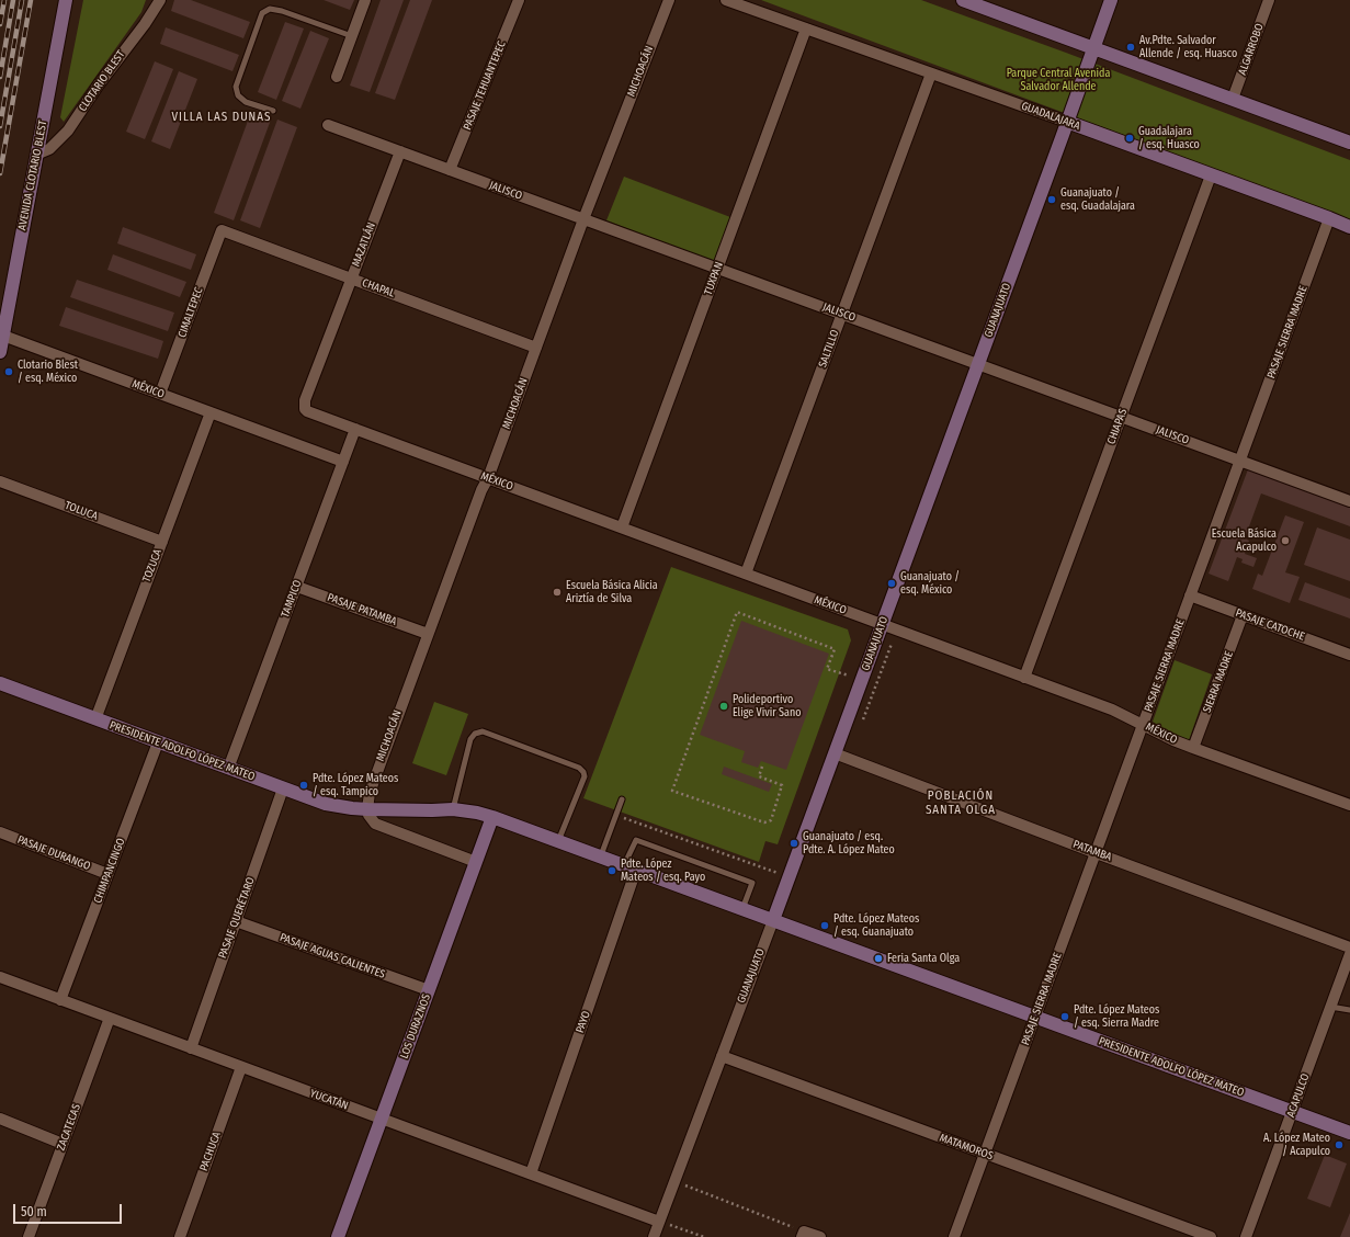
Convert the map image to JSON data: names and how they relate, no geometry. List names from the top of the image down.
{
  "streets": {
    "street": [
      "ALGARROBO",
      "MICHOACÁN",
      "CLOTARIO BLEST",
      "PASAJE TEHUANTEPEC",
      "GUADALAJARA",
      "AVENIDA CLOTARIO BLEST",
      "JALISCO",
      "MAZATLÁN",
      "TUXPAN",
      "CHAPAL",
      "GUANAJUATO",
      "CIMALTEPEC",
      "PASAJE SIERRA MADRE",
      "SALTILLO",
      "MÉXICO",
      "CHIAPAS",
      "TOLUCA",
      "TOZUCA",
      "TAMPICO",
      "PASAJE PATAMBA",
      "PASAJE CATOCHE",
      "SIERRA MADRE",
      "PRESIDENTE ADOLFO LÓPEZ MATEO",
      "PATAMBA",
      "PASAJE DURANGO",
      "CHIMPANCINGO",
      "PASAJE QUERÉTARO",
      "PASAJE AGUAS CALIENTES",
      "PAYO",
      "LOS DURAZNOS",
      "ACAPULCO",
      "YUCATÁN",
      "ZACATECAS",
      "MATAMOROS",
      "PACHUCA"
    ]
  },
  "crossings": [
    ["MICHOACÁN", "JALISCO"],
    ["MICHOACÁN", "CHAPAL"],
    ["MICHOACÁN", "MÉXICO"],
    ["MICHOACÁN", "PASAJE PATAMBA"],
    ["MICHOACÁN", "PRESIDENTE ADOLFO LÓPEZ MATEO"],
    ["CLOTARIO BLEST", "AVENIDA CLOTARIO BLEST"],
    ["PASAJE TEHUANTEPEC", "JALISCO"],
    ["GUADALAJARA", "TUXPAN"],
    ["GUADALAJARA", "GUANAJUATO"],
    ["GUADALAJARA", "PASAJE SIERRA MADRE"],
    ["GUADALAJARA", "SALTILLO"],
    ["GUADALAJARA", "CHIAPAS"],
    ["AVENIDA CLOTARIO BLEST", "MÉXICO"],
    ["JALISCO", "MAZATLÁN"],
    ["JALISCO", "TUXPAN"],
    ["JALISCO", "GUANAJUATO"],
    ["JALISCO", "PASAJE SIERRA MADRE"],
    ["JALISCO", "SALTILLO"],
    ["JALISCO", "CHIAPAS"],
    ["MAZATLÁN", "CHAPAL"],
    ["MAZATLÁN", "MÉXICO"],
    ["TUXPAN", "MÉXICO"],
    ["CHAPAL", "CIMALTEPEC"],
    ["GUANAJUATO", "MÉXICO"],
    ["GUANAJUATO", "PRESIDENTE ADOLFO LÓPEZ MATEO"],
    ["GUANAJUATO", "PATAMBA"],
    ["GUANAJUATO", "YUCATÁN"],
    ["GUANAJUATO", "MATAMOROS"],
    ["CIMALTEPEC", "MÉXICO"],
    ["PASAJE SIERRA MADRE", "MÉXICO"],
    ["PASAJE SIERRA MADRE", "PASAJE CATOCHE"],
    ["PASAJE SIERRA MADRE", "PRESIDENTE ADOLFO LÓPEZ MATEO"],
    ["PASAJE SIERRA MADRE", "PATAMBA"],
    ["PASAJE SIERRA MADRE", "MATAMOROS"],
    ["SALTILLO", "MÉXICO"],
    ["MÉXICO", "CHIAPAS"],
    ["MÉXICO", "TOZUCA"],
    ["MÉXICO", "TAMPICO"],
    ["MÉXICO", "SIERRA MADRE"],
    ["TOLUCA", "TOZUCA"],
    ["TOZUCA", "PRESIDENTE ADOLFO LÓPEZ MATEO"],
    ["TAMPICO", "PASAJE PATAMBA"],
    ["TAMPICO", "PRESIDENTE ADOLFO LÓPEZ MATEO"],
    ["PASAJE CATOCHE", "SIERRA MADRE"],
    ["PRESIDENTE ADOLFO LÓPEZ MATEO", "CHIMPANCINGO"],
    ["PRESIDENTE ADOLFO LÓPEZ MATEO", "PASAJE QUERÉTARO"],
    ["PRESIDENTE ADOLFO LÓPEZ MATEO", "PAYO"],
    ["PRESIDENTE ADOLFO LÓPEZ MATEO", "LOS DURAZNOS"],
    ["PRESIDENTE ADOLFO LÓPEZ MATEO", "ACAPULCO"],
    ["PASAJE DURANGO", "CHIMPANCINGO"],
    ["CHIMPANCINGO", "YUCATÁN"],
    ["PASAJE QUERÉTARO", "PASAJE AGUAS CALIENTES"],
    ["PASAJE QUERÉTARO", "YUCATÁN"],
    ["PASAJE AGUAS CALIENTES", "LOS DURAZNOS"],
    ["PAYO", "YUCATÁN"],
    ["LOS DURAZNOS", "YUCATÁN"],
    ["YUCATÁN", "ZACATECAS"],
    ["YUCATÁN", "PACHUCA"]
  ],
  "districts": ["VILLA LAS DUNAS", "POBLACIÓN SANTA OLGA"],
  "parks": ["Parque Central Avenida Salvador Allende"],
  "places": [
    "Av.Pdte. Salvador Allende / esq. Huasco",
    "Guadalajara / esq. Huasco",
    "Guanajuato / esq. Guadalajara",
    "Clotario Blest / esq. México",
    "Escuela Básica Acapulco",
    "Guanajuato / esq. México",
    "Escuela Básica Alicia Ariztía de Silva",
    "Polideportivo Elige Vivir Sano",
    "Pdte. López Mateos / esq. Tampico",
    "Guanajuato / esq. Pdte. A. López Mateo",
    "Pdte. López Mateos / esq. Payo",
    "Pdte. López Mateos / esq. Guanajuato",
    "Feria Santa Olga",
    "Pdte. López Mateos / esq. Sierra Madre",
    "A. López Mateo / Acapulco"
  ],
  "scale_bar": "50 m"
}
